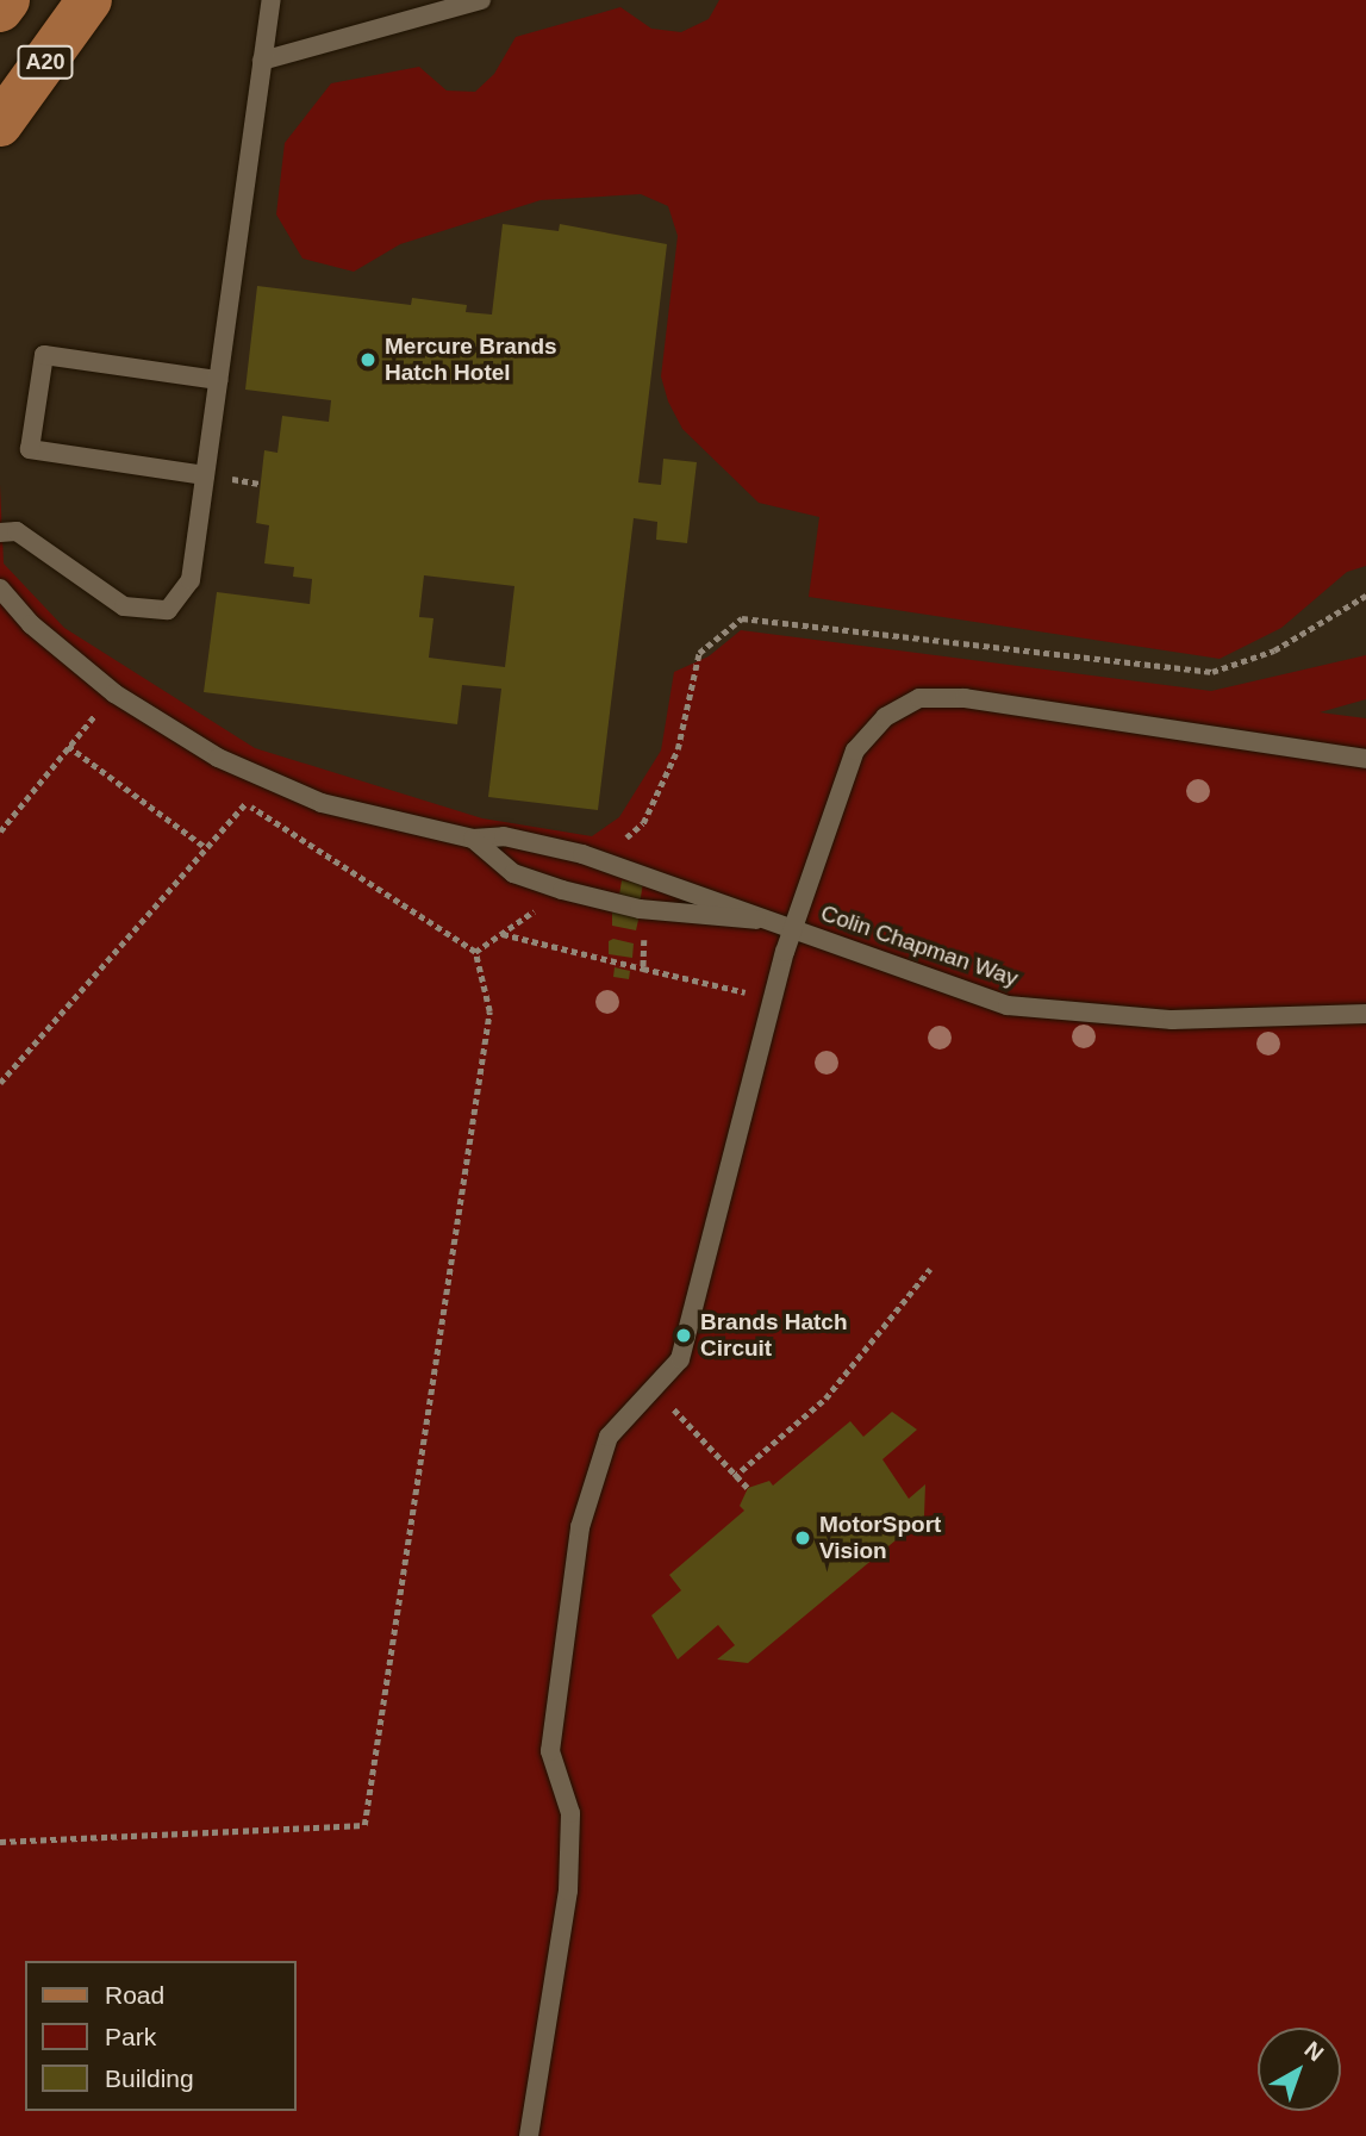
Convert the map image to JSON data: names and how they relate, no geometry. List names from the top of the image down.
{
  "streets": {
    "main road": ["A20"],
    "lane": ["Colin Chapman Way"]
  },
  "places": ["Mercure Brands Hatch Hotel", "Brands Hatch Circuit", "MotorSport Vision"],
  "legend": ["Road", "Park", "Building"],
  "north": "top right"
}
